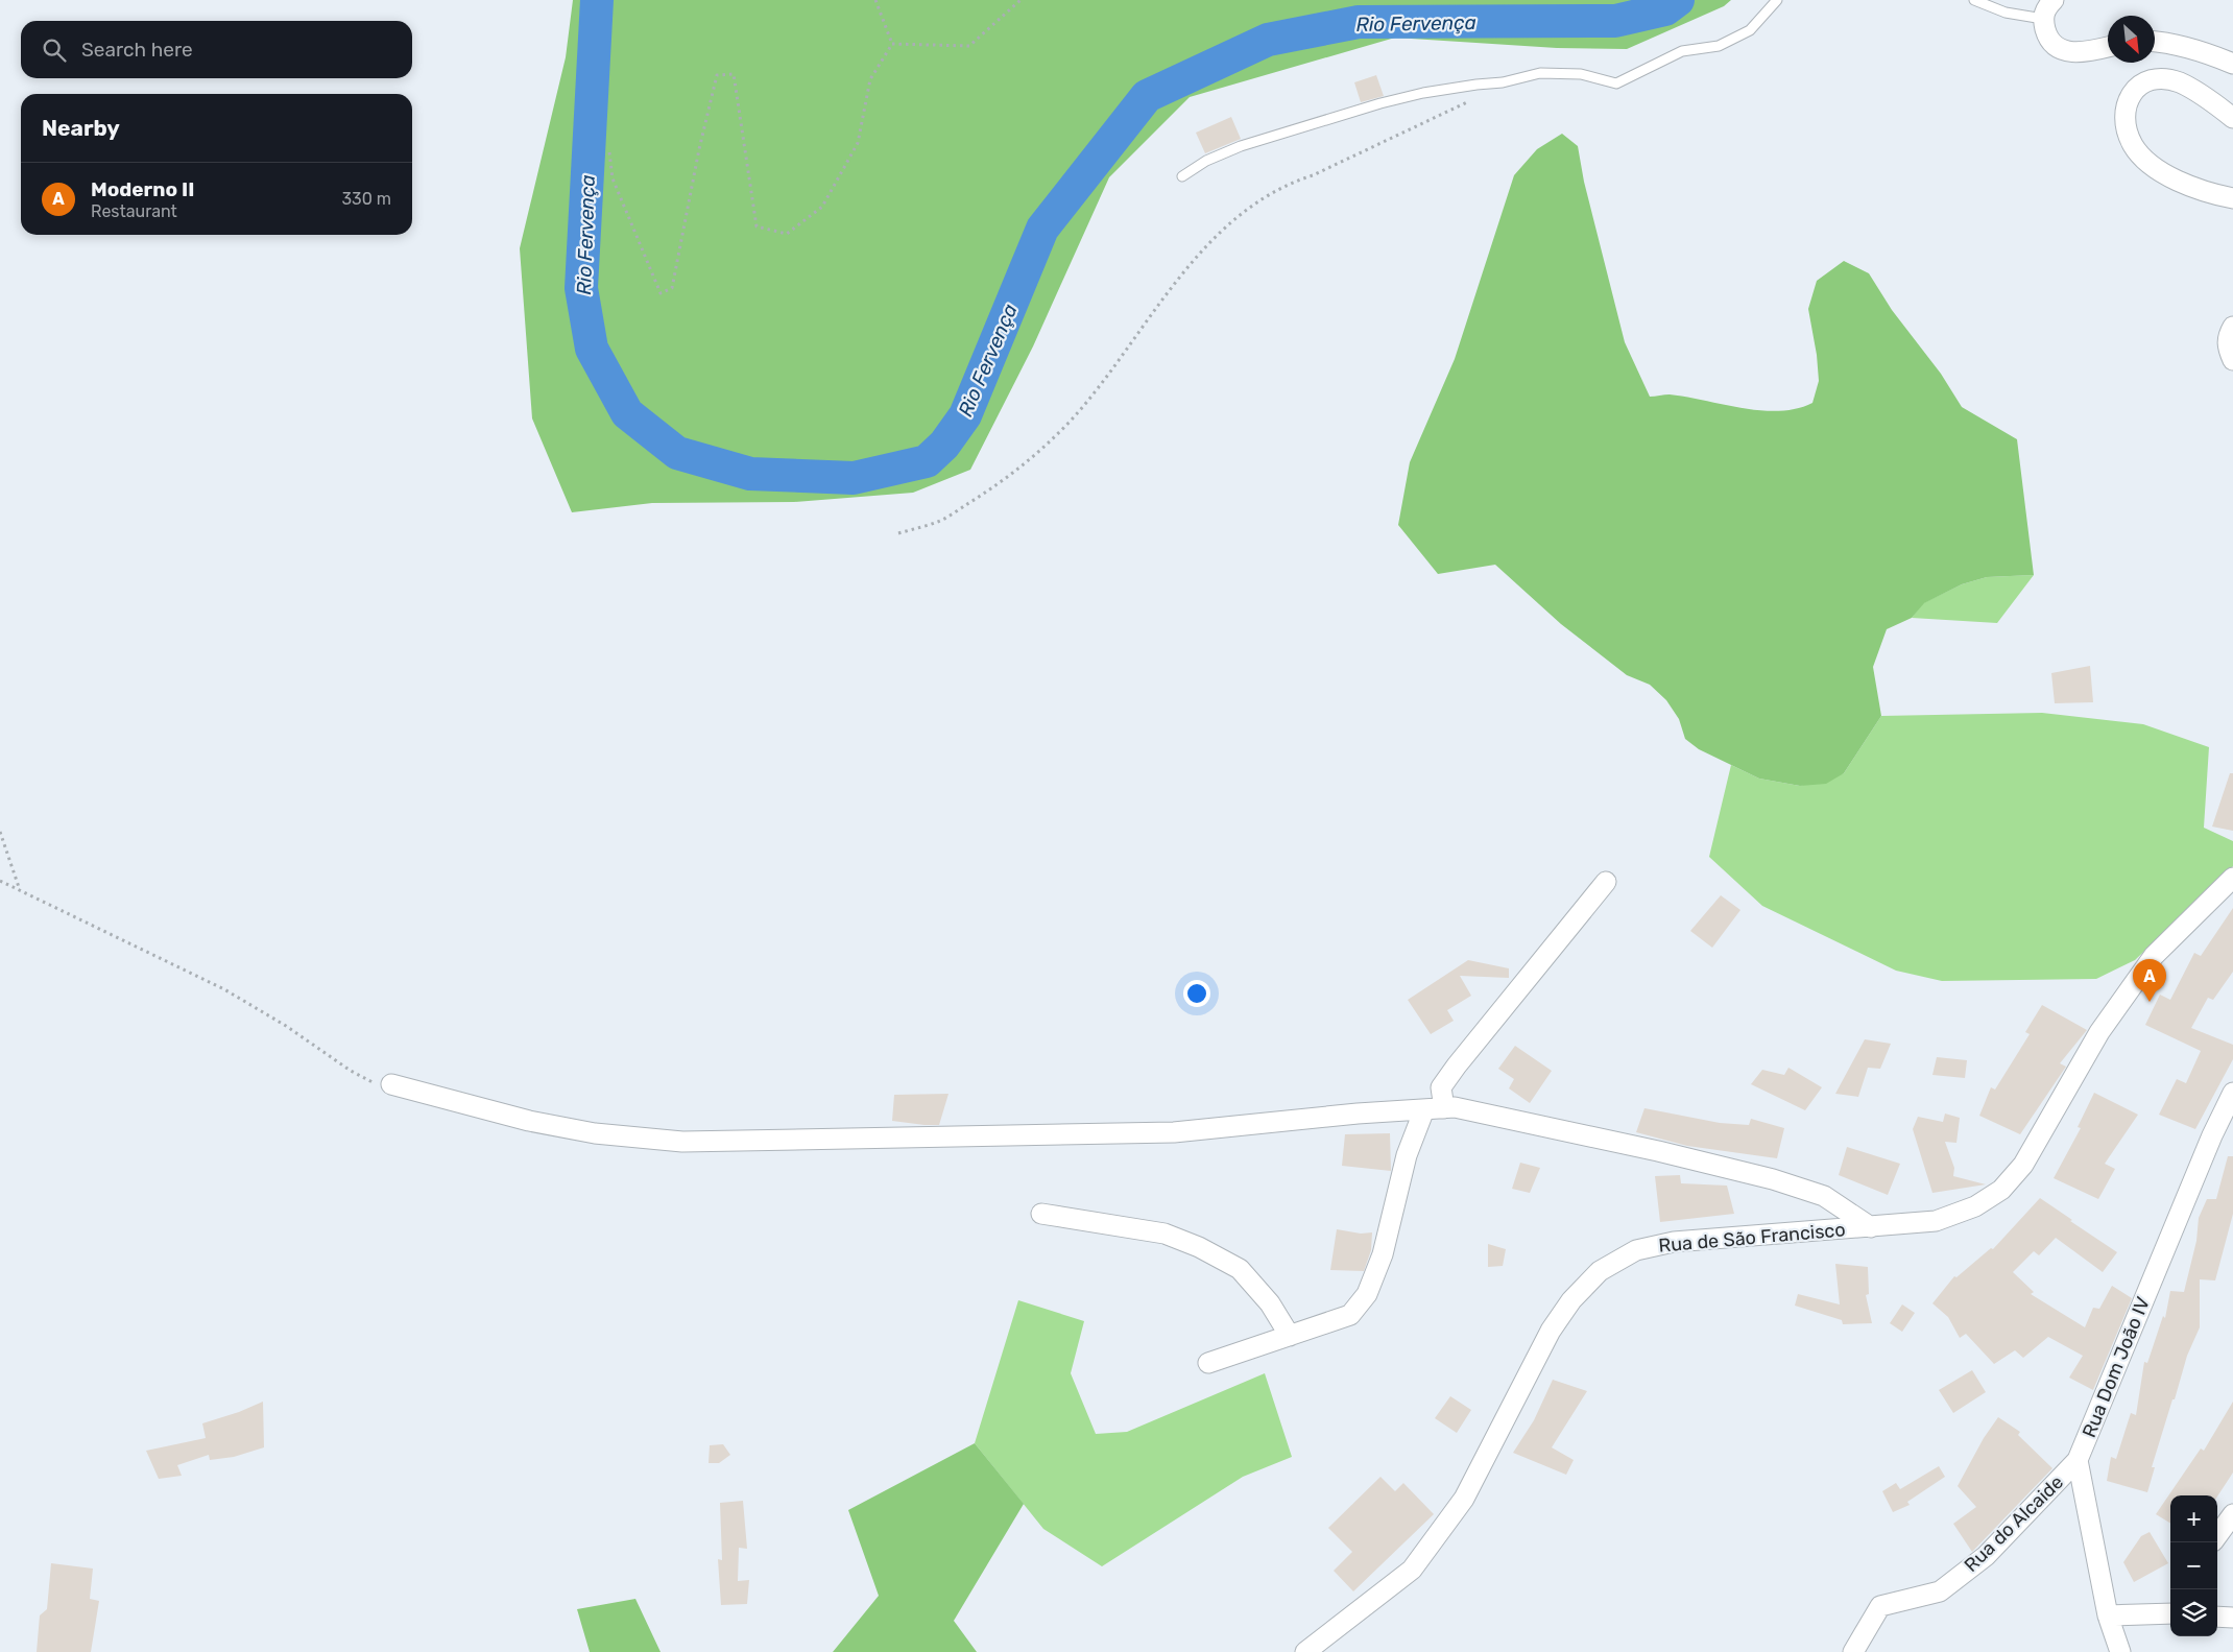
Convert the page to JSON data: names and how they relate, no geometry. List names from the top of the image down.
{
  "streets": {
    "street": ["Rua de São Francisco", "Rua Dom João IV", "Rua do Alcaide"]
  },
  "crossings": [
    ["Rua Dom João IV", "Rua do Alcaide"]
  ],
  "water": ["Rio Fervença"],
  "north": "bottom right",
  "page": {
    "search": "Search here",
    "heading": "Nearby",
    "list": [
      {
        "mark": "A",
        "name": "Moderno II",
        "note": "Restaurant",
        "value": "330 m"
      }
    ],
    "pins": "A",
    "map_buttons": ["+", "−"]
  }
}
